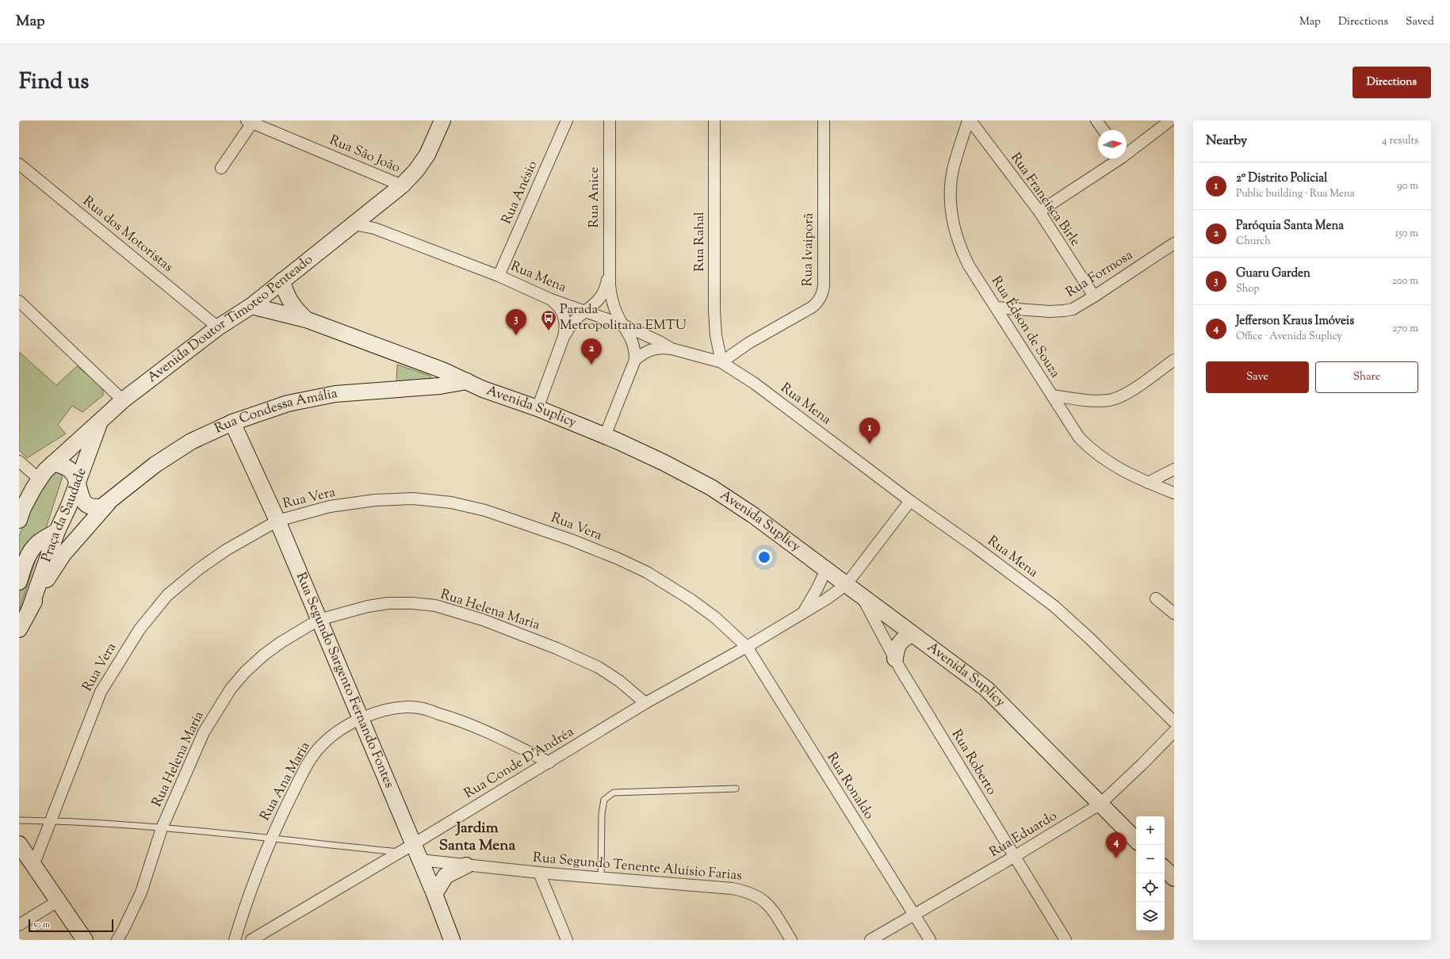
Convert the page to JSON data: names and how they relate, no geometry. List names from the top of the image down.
{
  "streets": {
    "street": [
      "Rua São João",
      "Rua Anésio",
      "Rua Anice",
      "Rua Francisca Birle",
      "Rua dos Motoristas",
      "Rua Rahal",
      "Rua Ivaiporã",
      "Rua Formosa",
      "Rua Mena",
      "Avenida Doutor Timoteo Penteado",
      "Rua Édson de Souza",
      "Avenida Suplicy",
      "Rua Condessa Amália",
      "Rua Vera",
      "Praça da Saudade",
      "Rua Helena Maria",
      "Rua Segundo Sargento Fernando Fontes",
      "Rua Roberto",
      "Rua Conde D'Andréa",
      "Rua Ana Maria",
      "Rua Ronaldo",
      "Rua Eduardo",
      "Rua Segundo Tenente Aluísio Farias"
    ]
  },
  "crossings": [
    ["Rua São João", "Avenida Doutor Timoteo Penteado"],
    ["Rua Anésio", "Rua Mena"],
    ["Rua Anice", "Rua Mena"],
    ["Rua Francisca Birle", "Rua Formosa"],
    ["Rua Francisca Birle", "Rua Édson de Souza"],
    ["Rua dos Motoristas", "Avenida Doutor Timoteo Penteado"],
    ["Rua Rahal", "Rua Ivaiporã"],
    ["Rua Rahal", "Rua Mena"],
    ["Rua Ivaiporã", "Rua Mena"],
    ["Rua Formosa", "Rua Édson de Souza"],
    ["Rua Mena", "Avenida Doutor Timoteo Penteado"],
    ["Rua Mena", "Rua Conde D'Andréa"],
    ["Avenida Doutor Timoteo Penteado", "Avenida Suplicy"],
    ["Avenida Doutor Timoteo Penteado", "Rua Condessa Amália"],
    ["Avenida Doutor Timoteo Penteado", "Praça da Saudade"],
    ["Avenida Suplicy", "Rua Condessa Amália"],
    ["Avenida Suplicy", "Rua Roberto"],
    ["Avenida Suplicy", "Rua Conde D'Andréa"],
    ["Avenida Suplicy", "Rua Eduardo"],
    ["Rua Condessa Amália", "Praça da Saudade"],
    ["Rua Condessa Amália", "Rua Segundo Sargento Fernando Fontes"],
    ["Rua Vera", "Rua Segundo Sargento Fernando Fontes"],
    ["Rua Vera", "Rua Conde D'Andréa"],
    ["Rua Vera", "Rua Ronaldo"],
    ["Rua Helena Maria", "Rua Segundo Sargento Fernando Fontes"],
    ["Rua Helena Maria", "Rua Conde D'Andréa"],
    ["Rua Segundo Sargento Fernando Fontes", "Rua Conde D'Andréa"],
    ["Rua Segundo Sargento Fernando Fontes", "Rua Ana Maria"],
    ["Rua Segundo Sargento Fernando Fontes", "Rua Segundo Tenente Aluísio Farias"],
    ["Rua Roberto", "Rua Eduardo"],
    ["Rua Conde D'Andréa", "Rua Ana Maria"],
    ["Rua Conde D'Andréa", "Rua Ronaldo"],
    ["Rua Ronaldo", "Rua Eduardo"]
  ],
  "districts": ["Jardim Santa Mena"],
  "places": {
    "bus stop": ["Parada Metropolitana EMTU"]
  },
  "scale_bar": "50 m",
  "north": "right",
  "page": {
    "header": "Map",
    "nav": ["Map", "Directions", "Saved"],
    "title": "Find us",
    "buttons": [
      "Directions",
      ["Save", "Share"]
    ],
    "heading": ["Nearby", "4 results"],
    "list": [
      {
        "mark": "1",
        "name": "2º Distrito Policial",
        "note": "Public building · Rua Mena",
        "value": "90 m"
      },
      {
        "mark": "2",
        "name": "Paróquia Santa Mena",
        "note": "Church",
        "value": "150 m"
      },
      {
        "mark": "3",
        "name": "Guaru Garden",
        "note": "Shop",
        "value": "200 m"
      },
      {
        "mark": "4",
        "name": "Jefferson Kraus Imóveis",
        "note": "Office · Avenida Suplicy",
        "value": "270 m"
      }
    ],
    "pins": [
      "3",
      "2",
      "1",
      "4"
    ],
    "map_buttons": ["+", "−"],
    "scale": "50 m"
  }
}
